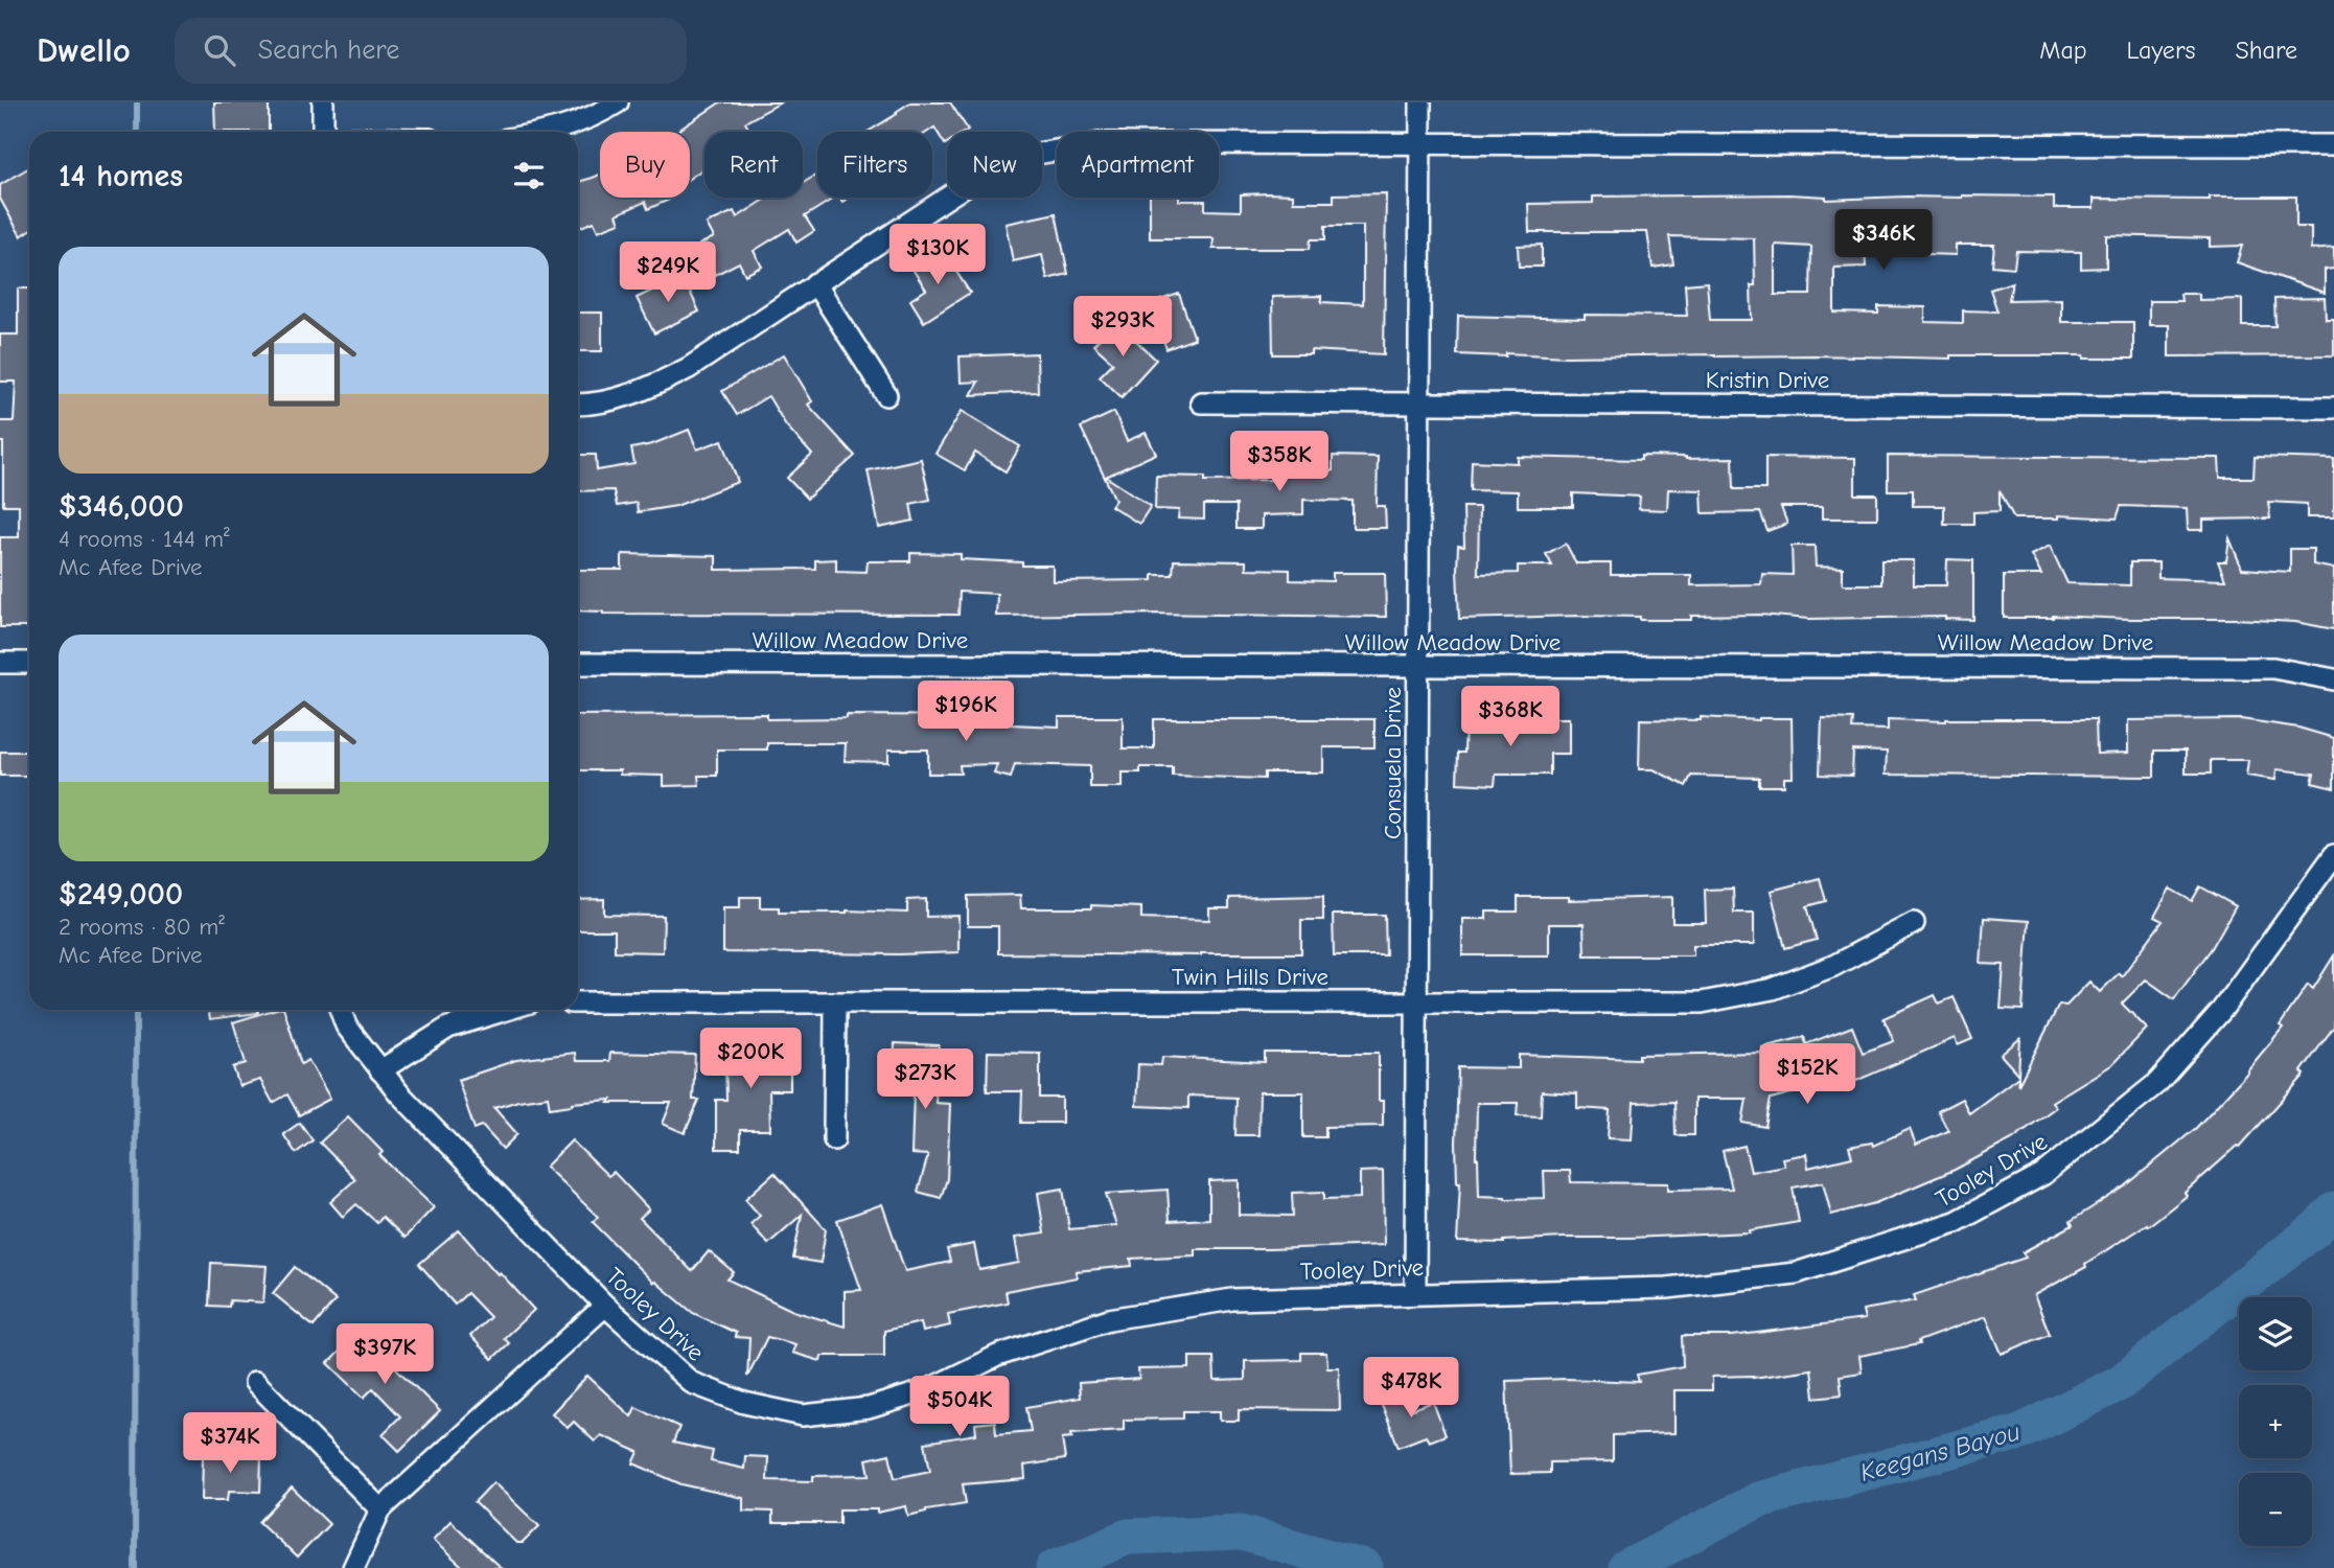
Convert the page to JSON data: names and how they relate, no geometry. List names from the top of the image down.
{
  "streets": {
    "street": [
      "Kristin Drive",
      "Willow Meadow Drive",
      "Consuela Drive",
      "Twin Hills Drive",
      "Tooley Drive"
    ]
  },
  "crossings": [
    ["Kristin Drive", "Consuela Drive"],
    ["Willow Meadow Drive", "Consuela Drive"],
    ["Consuela Drive", "Twin Hills Drive"],
    ["Consuela Drive", "Tooley Drive"]
  ],
  "water": ["Keegans Bayou"],
  "page": {
    "header": "Dwello",
    "search": "Search here",
    "nav": ["Map", "Layers", "Share"],
    "chip": [
      "Buy",
      "Rent",
      "Filters",
      "New",
      "Apartment"
    ],
    "heading": "14 homes",
    "price": [
      "$346K",
      "$130K",
      "$249K",
      "$293K",
      "$358K",
      "$196K",
      "$368K",
      "$200K",
      "$152K",
      "$273K",
      "$397K",
      "$478K",
      "$504K",
      "$374K"
    ],
    "list": [
      {
        "name": "$346,000",
        "note": "4 rooms · 144 m² · Mc Afee Drive"
      },
      {
        "name": "$249,000",
        "note": "2 rooms · 80 m² · Mc Afee Drive"
      }
    ],
    "map_buttons": ["+", "−"]
  }
}
